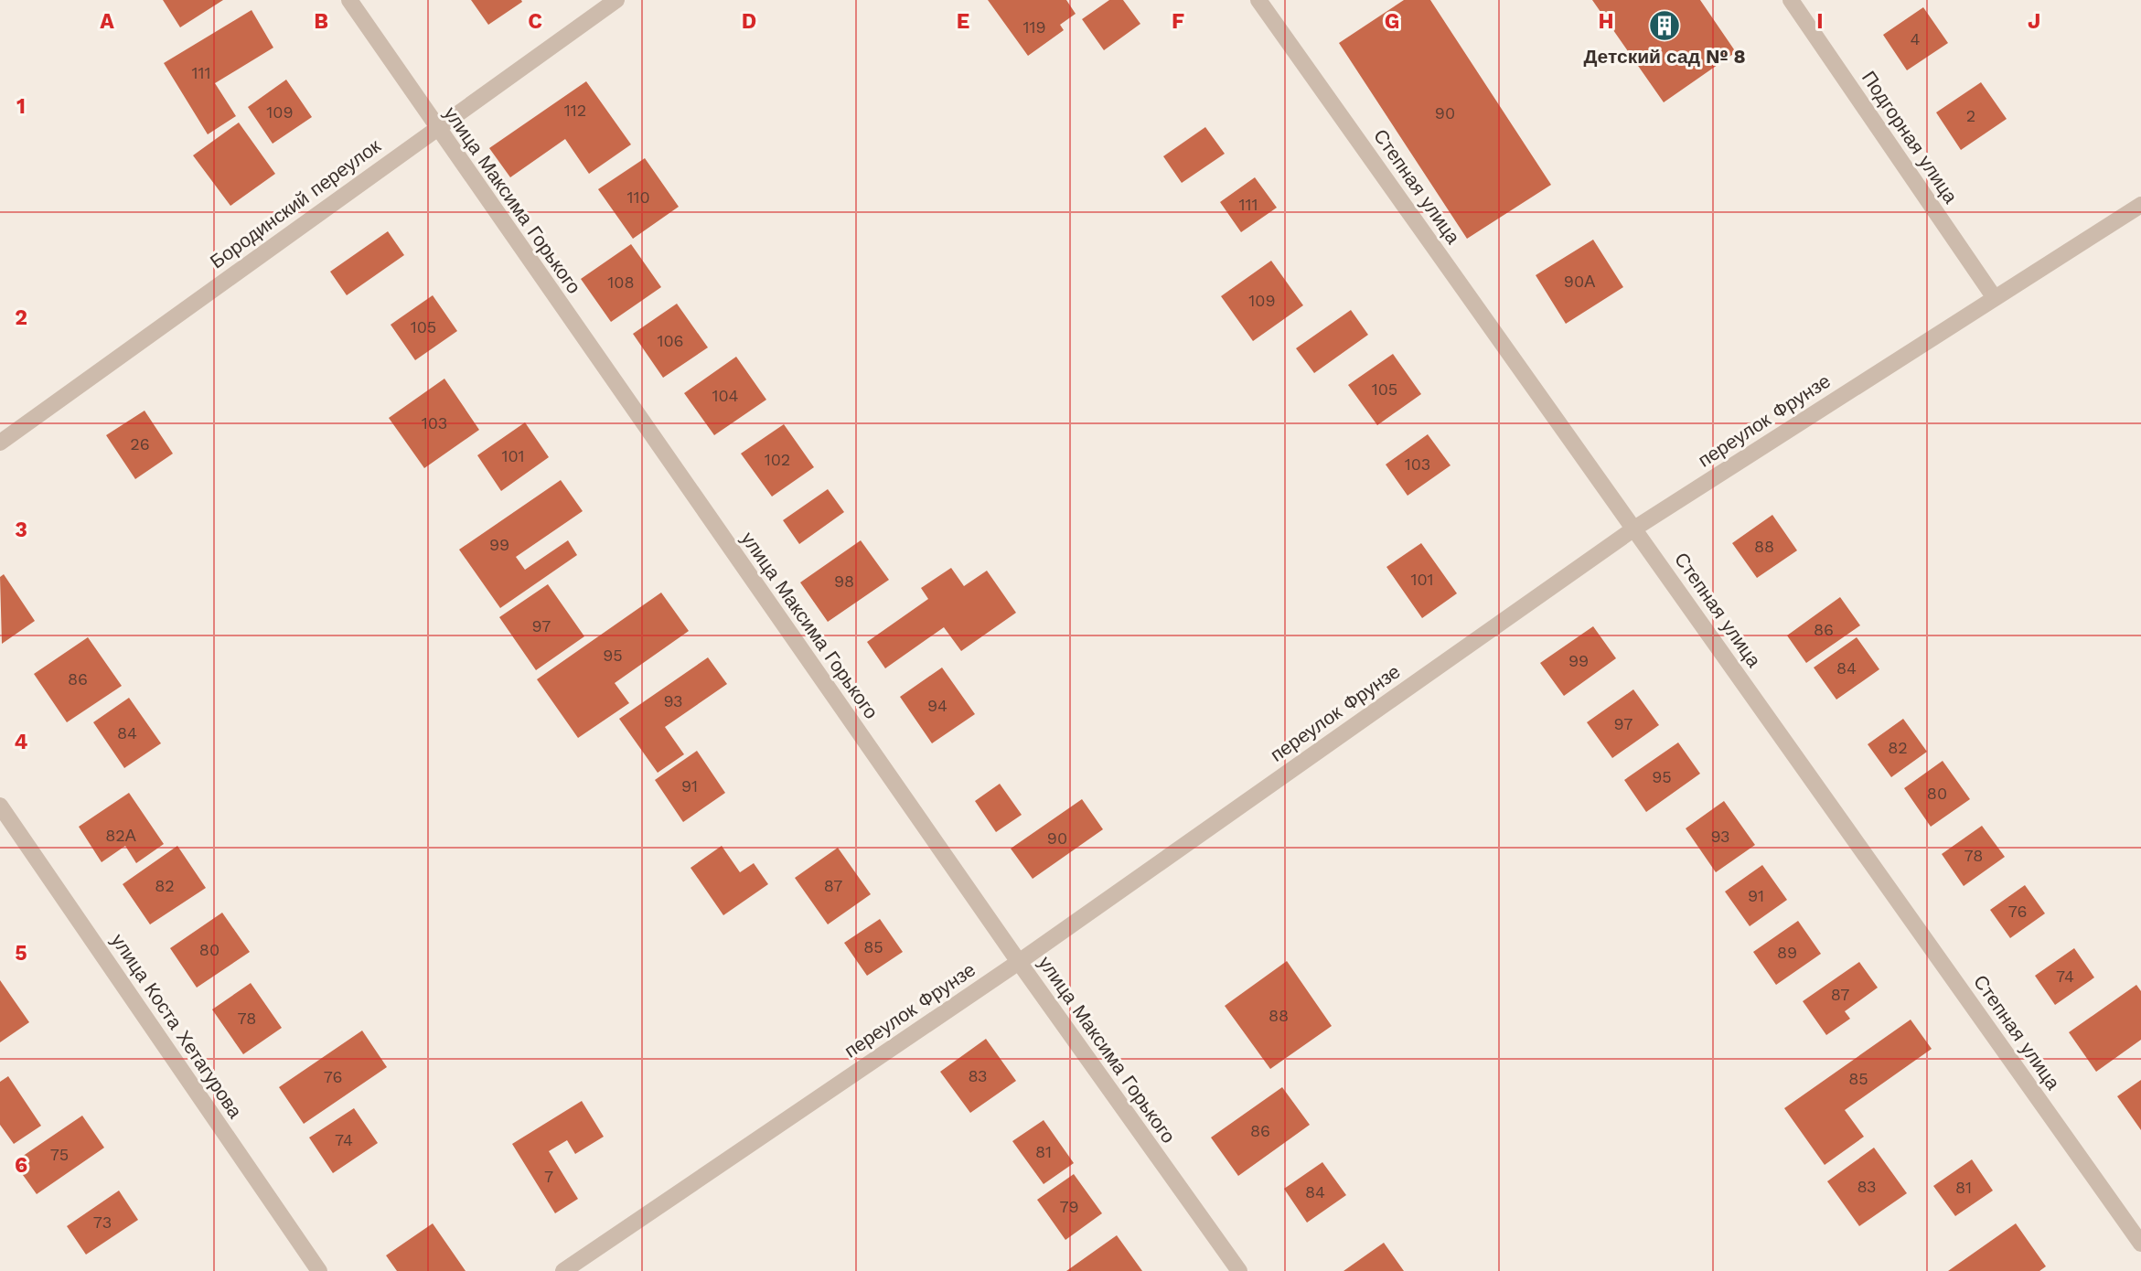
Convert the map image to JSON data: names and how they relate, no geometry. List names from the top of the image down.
{
  "streets": {
    "street": [
      "Подгорная улица",
      "Степная улица",
      "улица Максима Горького",
      "Бородинский переулок",
      "переулок Фрунзе",
      "улица Коста Хетагурова"
    ]
  },
  "crossings": [
    ["Подгорная улица", "переулок Фрунзе"],
    ["Степная улица", "переулок Фрунзе"],
    ["улица Максима Горького", "Бородинский переулок"],
    ["улица Максима Горького", "переулок Фрунзе"]
  ],
  "places": {
    "building": ["Детский сад № 8"]
  },
  "house_numbers": [
    "119",
    "4",
    "111",
    "112",
    "109",
    "90",
    "2",
    "110",
    "111",
    "90А",
    "108",
    "109",
    "105",
    "106",
    "105",
    "104",
    "103",
    "26",
    "101",
    "102",
    "103",
    "99",
    "88",
    "101",
    "98",
    "97",
    "86",
    "95",
    "99",
    "84",
    "86",
    "93",
    "94",
    "97",
    "84",
    "82",
    "95",
    "91",
    "80",
    "82А",
    "93",
    "90",
    "78",
    "82",
    "87",
    "91",
    "76",
    "85",
    "80",
    "89",
    "74",
    "87",
    "88",
    "78",
    "83",
    "76",
    "85",
    "86",
    "74",
    "81",
    "75",
    "7",
    "83",
    "81",
    "84",
    "79",
    "73"
  ],
  "grid": {
    "columns": [
      "A",
      "B",
      "C",
      "D",
      "E",
      "F",
      "G",
      "H",
      "I",
      "J"
    ],
    "rows": [
      "1",
      "2",
      "3",
      "4",
      "5",
      "6"
    ]
  }
}
